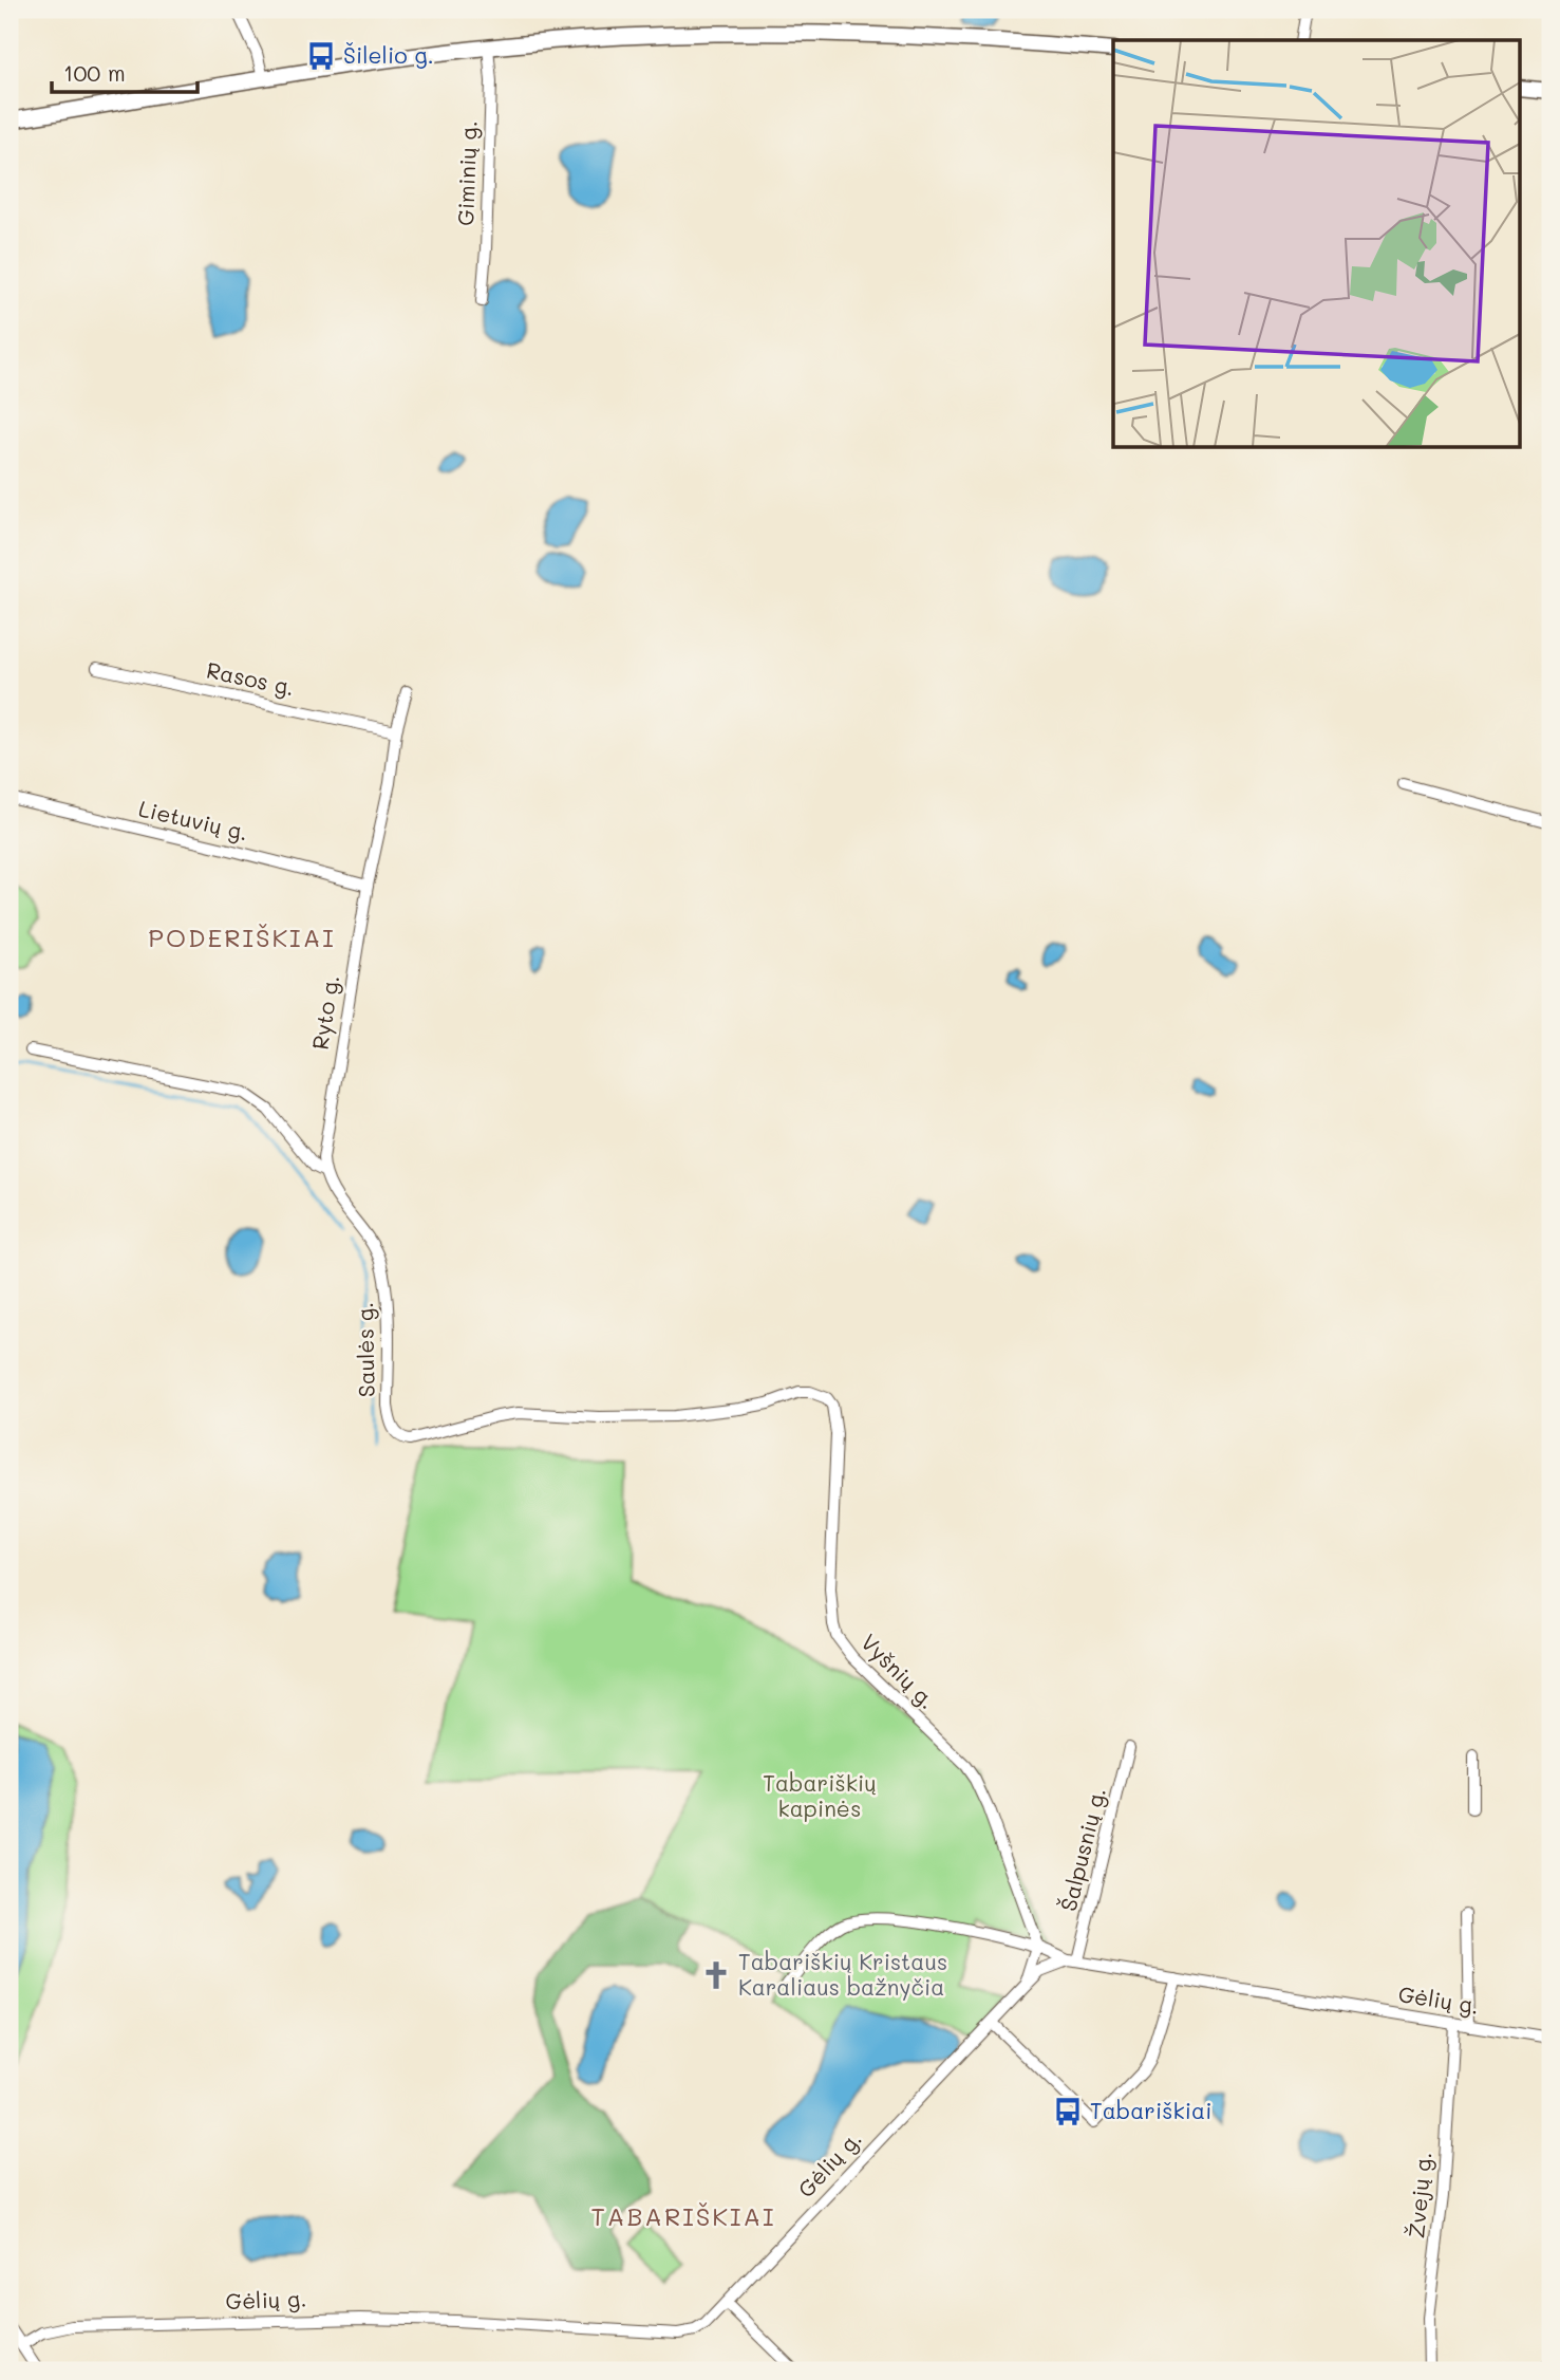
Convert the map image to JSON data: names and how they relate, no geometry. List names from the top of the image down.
{
  "streets": {
    "street": [
      "Giminių g.",
      "Rasos g.",
      "Lietuvių g.",
      "Ryto g.",
      "Saulės g.",
      "Vyšnių g.",
      "Šalpusnių g.",
      "Gėlių g.",
      "Žvejų g."
    ]
  },
  "crossings": [
    ["Rasos g.", "Ryto g."],
    ["Lietuvių g.", "Ryto g."],
    ["Ryto g.", "Saulės g."],
    ["Saulės g.", "Vyšnių g."],
    ["Šalpusnių g.", "Gėlių g."],
    ["Gėlių g.", "Žvejų g."]
  ],
  "districts": ["PODERIŠKIAI", "TABARIŠKIAI"],
  "parks": ["Tabariškių kapinės"],
  "places": {
    "bus stop": ["Šilelio g.", "Tabariškiai"],
    "church": ["Tabariškių Kristaus Karaliaus bažnyčia"]
  },
  "scale_bar": "100 m"
}
